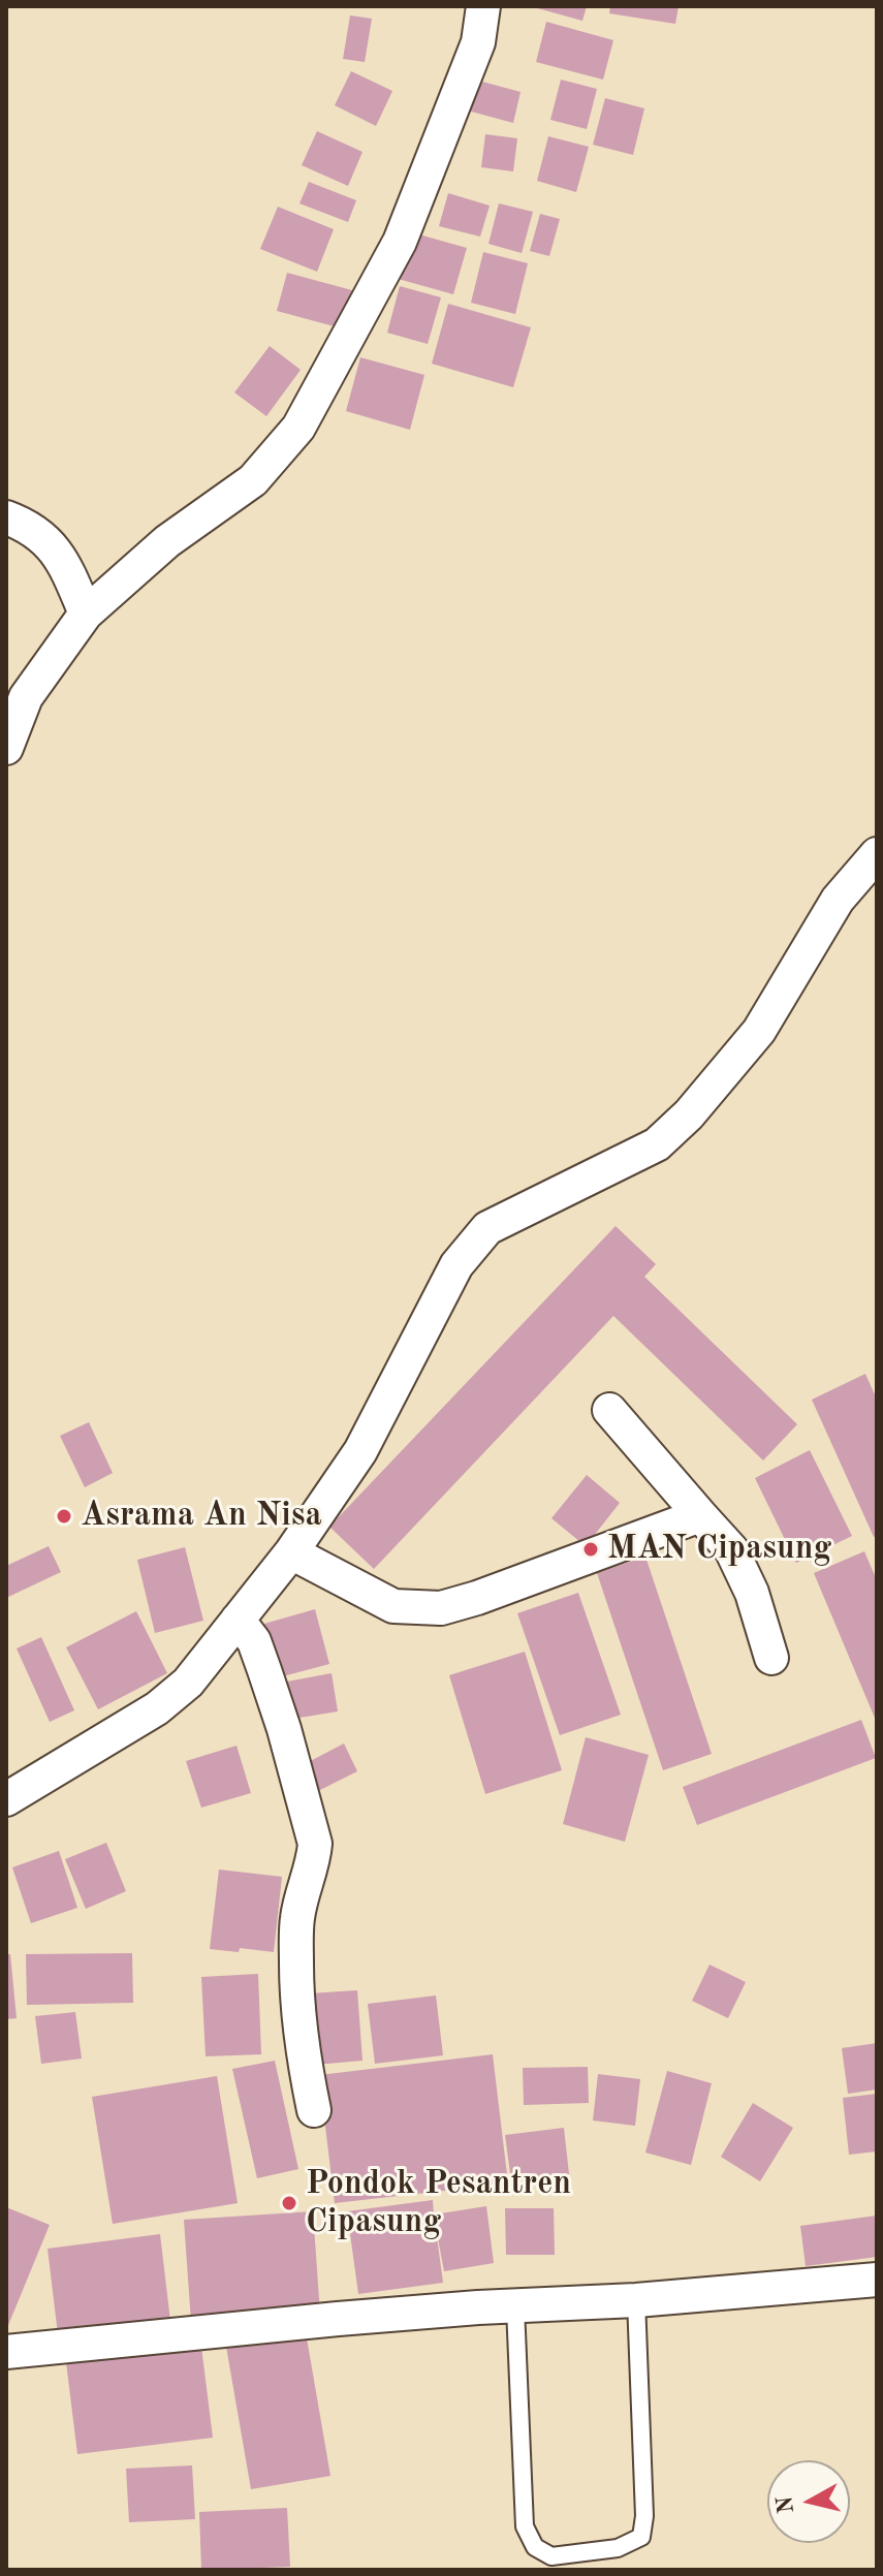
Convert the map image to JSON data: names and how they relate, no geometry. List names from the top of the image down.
{
  "places": ["Asrama An Nisa", "MAN Cipasung", "Pondok Pesantren Cipasung"],
  "north": "left"
}
